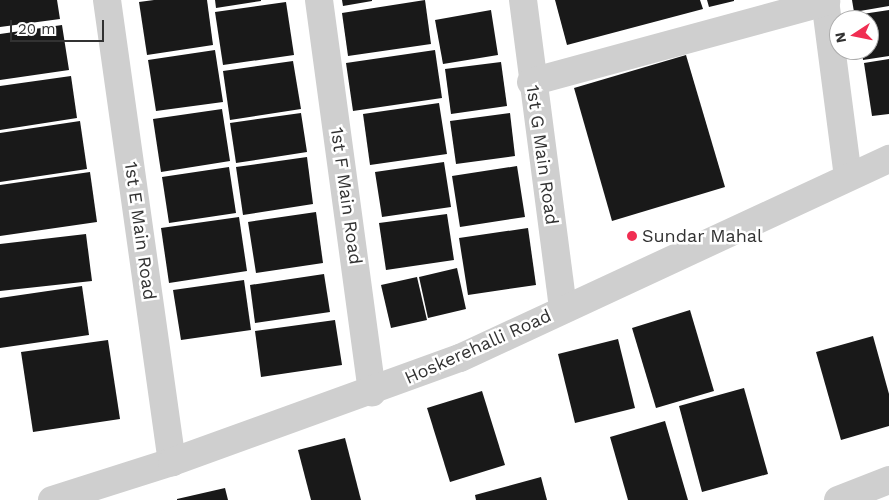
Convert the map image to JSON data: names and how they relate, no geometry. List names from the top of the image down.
{
  "streets": {
    "street": [
      "1st G Main Road",
      "1st F Main Road",
      "1st E Main Road",
      "Hoskerehalli Road"
    ]
  },
  "crossings": [
    ["1st G Main Road", "Hoskerehalli Road"],
    ["1st F Main Road", "Hoskerehalli Road"],
    ["1st E Main Road", "Hoskerehalli Road"]
  ],
  "places": ["Sundar Mahal"],
  "scale_bar": "20 m",
  "north": "left"
}
